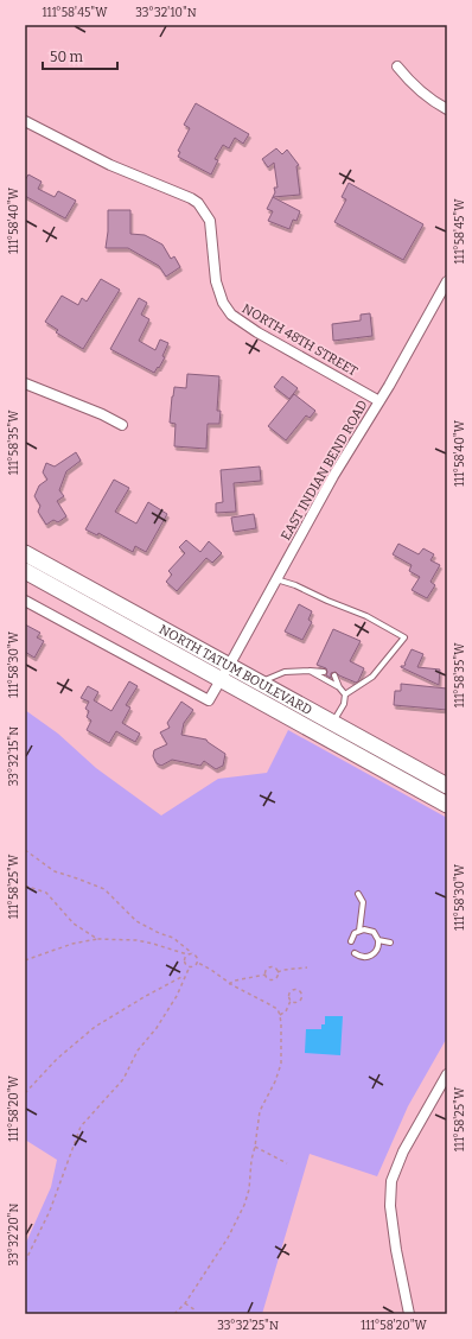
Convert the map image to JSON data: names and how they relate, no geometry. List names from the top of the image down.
{
  "streets": {
    "main road": ["NORTH TATUM BOULEVARD"],
    "street": ["NORTH 48TH STREET", "EAST INDIAN BEND ROAD"]
  },
  "crossings": [
    ["NORTH 48TH STREET", "EAST INDIAN BEND ROAD"],
    ["EAST INDIAN BEND ROAD", "NORTH TATUM BOULEVARD"]
  ],
  "scale_bar": "50 m",
  "coordinates": [
    "111°58'45\"W",
    "33°32'10\"N",
    "111°58'40\"W",
    "111°58'35\"W",
    "111°58'30\"W",
    "33°32'15\"N",
    "111°58'25\"W",
    "111°58'20\"W",
    "33°32'20\"N",
    "33°32'25\"N"
  ]
}
